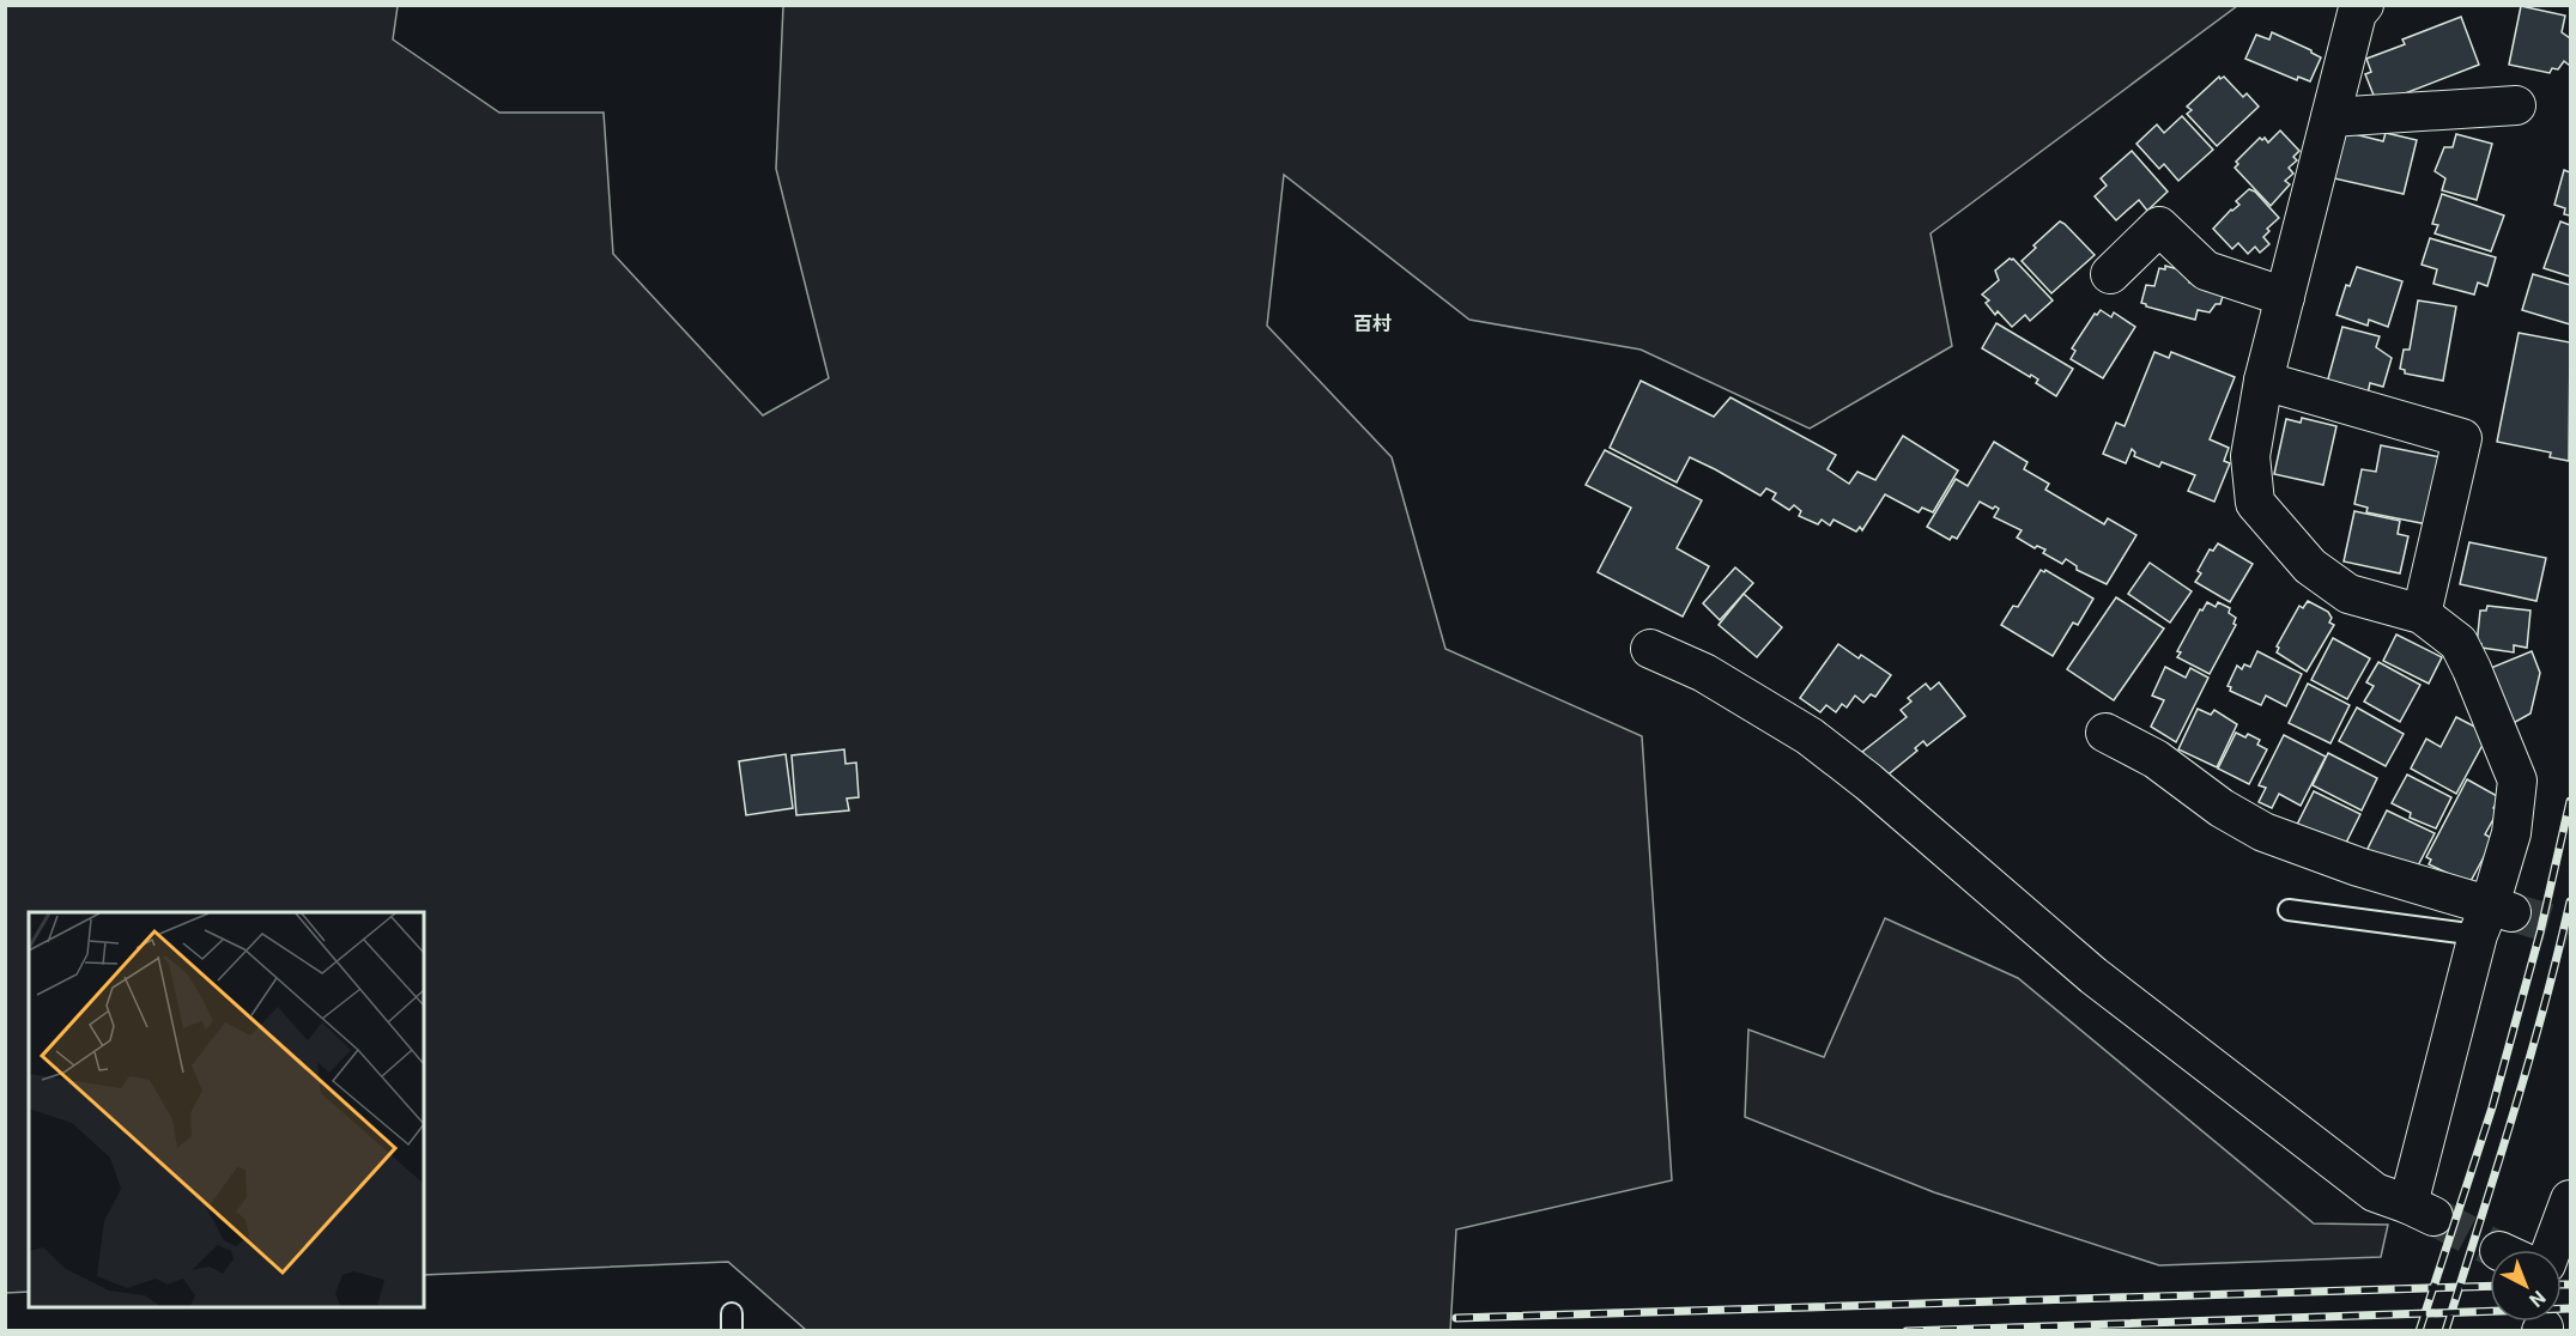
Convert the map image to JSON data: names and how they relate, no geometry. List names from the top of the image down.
{
  "districts": ["百村"],
  "north": "bottom right"
}
